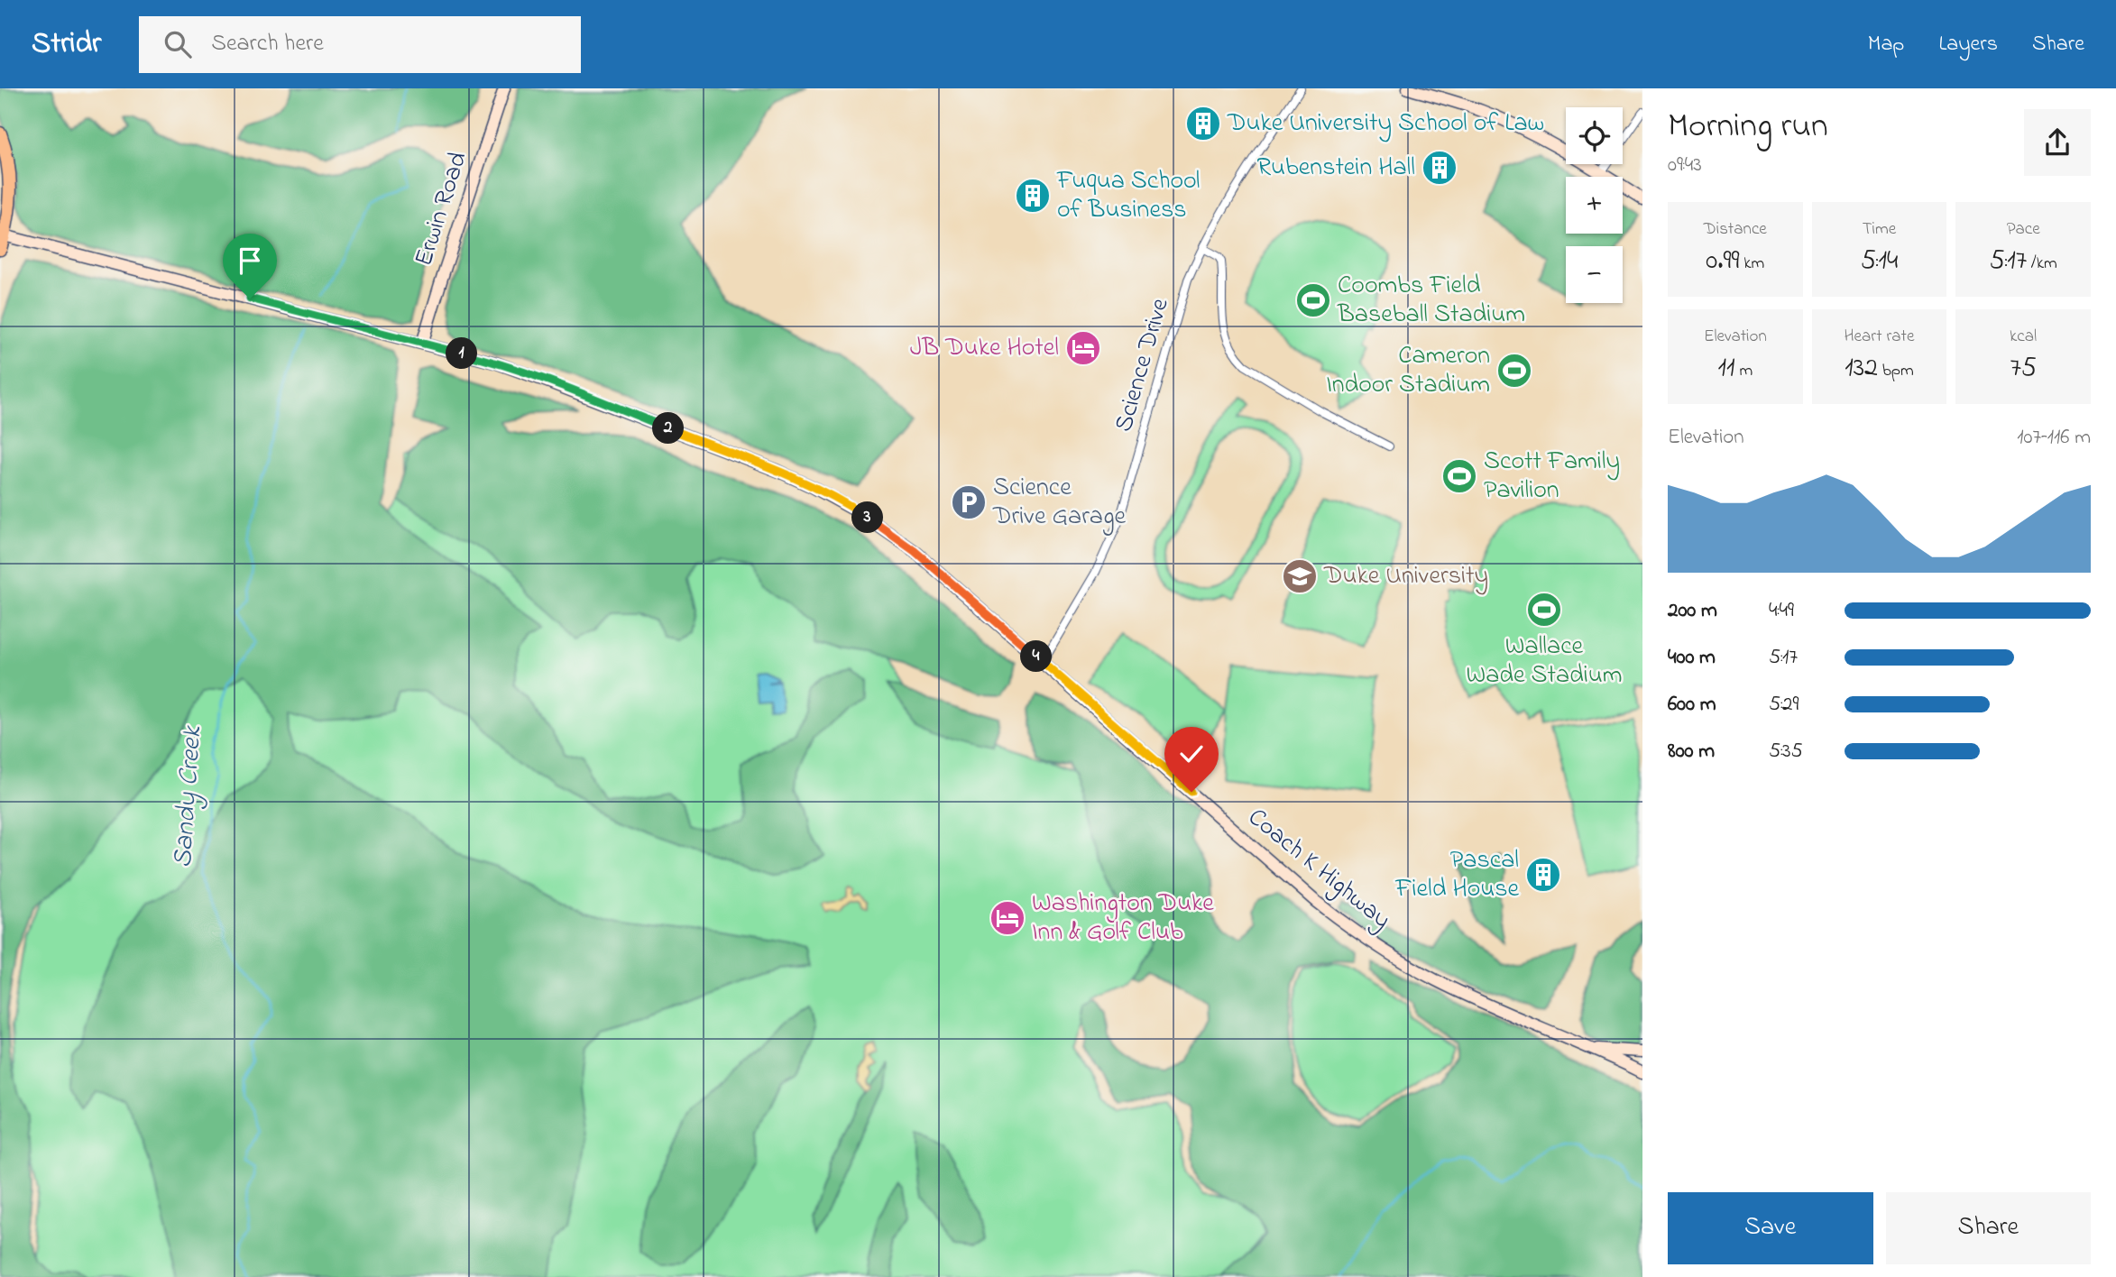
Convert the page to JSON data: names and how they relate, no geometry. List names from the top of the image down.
{
  "streets": {
    "main road": ["Erwin Road", "Coach K Highway"],
    "street": ["Science Drive"]
  },
  "crossings": [
    ["Erwin Road", "Coach K Highway"],
    ["Science Drive", "Coach K Highway"]
  ],
  "water": ["Sandy Creek"],
  "places": {
    "building": [
      "Duke University School of Law",
      "Rubenstein Hall",
      "Fuqua School of Business",
      "Pascal Field House"
    ],
    "sports": [
      "Coombs Field Baseball Stadium",
      "Cameron Indoor Stadium",
      "Scott Family Pavilion",
      "Wallace Wade Stadium"
    ],
    "hotel": ["JB Duke Hotel", "Washington Duke Inn & Golf Club"],
    "parking": ["Science Drive Garage"],
    "school or university": ["Duke University"]
  },
  "page": {
    "header": "Stridr",
    "search": "Search here",
    "nav": ["Map", "Layers", "Share"],
    "heading": ["Morning run", "09:43"],
    "map_buttons": ["+", "−"],
    "stats": [
      ["Distance", "0.99 km"],
      ["Time", "5:14"],
      ["Pace", "5:17 /km"],
      ["Elevation", "11 m"],
      ["Heart rate", "132 bpm"],
      ["kcal", "75"]
    ],
    "pins": [
      "1",
      "2",
      "3",
      "4"
    ],
    "chart": ["Elevation", "107–116 m"],
    "list": [
      {
        "name": "200 m",
        "note": "4:49"
      },
      {
        "name": "400 m",
        "note": "5:17"
      },
      {
        "name": "600 m",
        "note": "5:29"
      },
      {
        "name": "800 m",
        "note": "5:35"
      }
    ],
    "buttons": ["Save", "Share"]
  }
}
